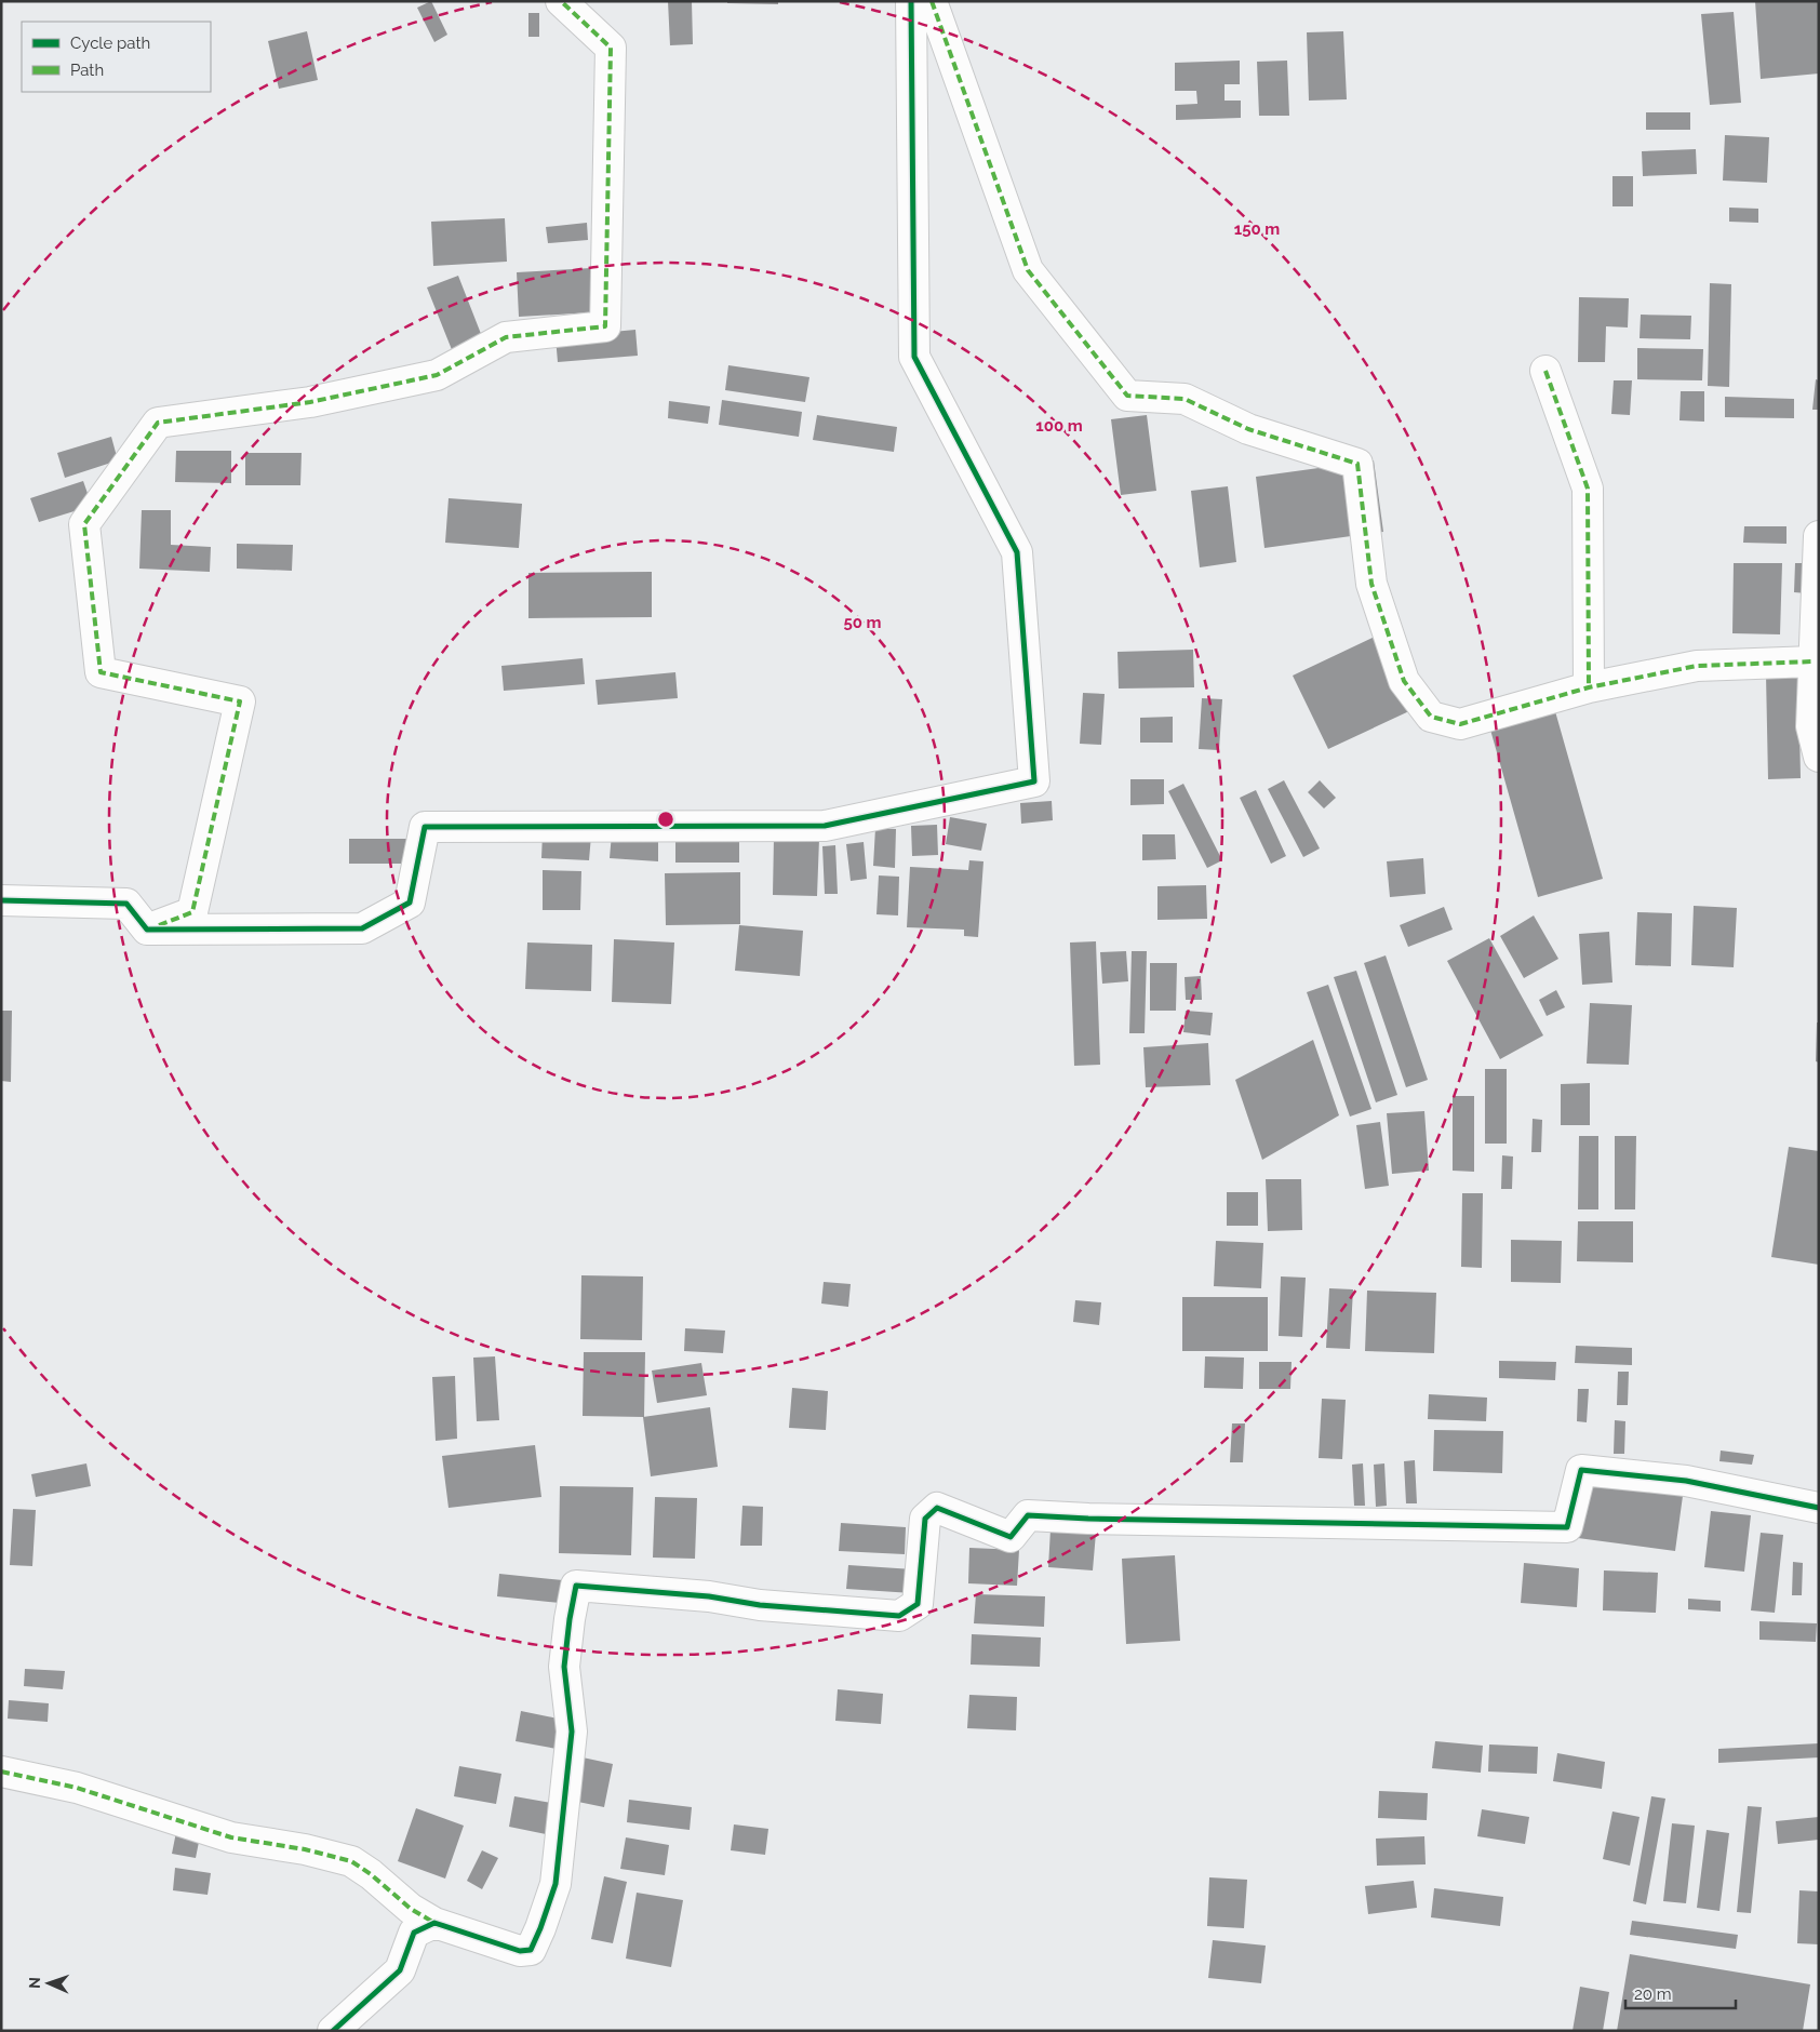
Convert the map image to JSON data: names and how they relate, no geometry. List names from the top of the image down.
{
  "legend": ["Cycle path", "Path"],
  "scale_bar": "20 m",
  "north": "left",
  "rings": ["150 m", "100 m", "50 m"]
}
